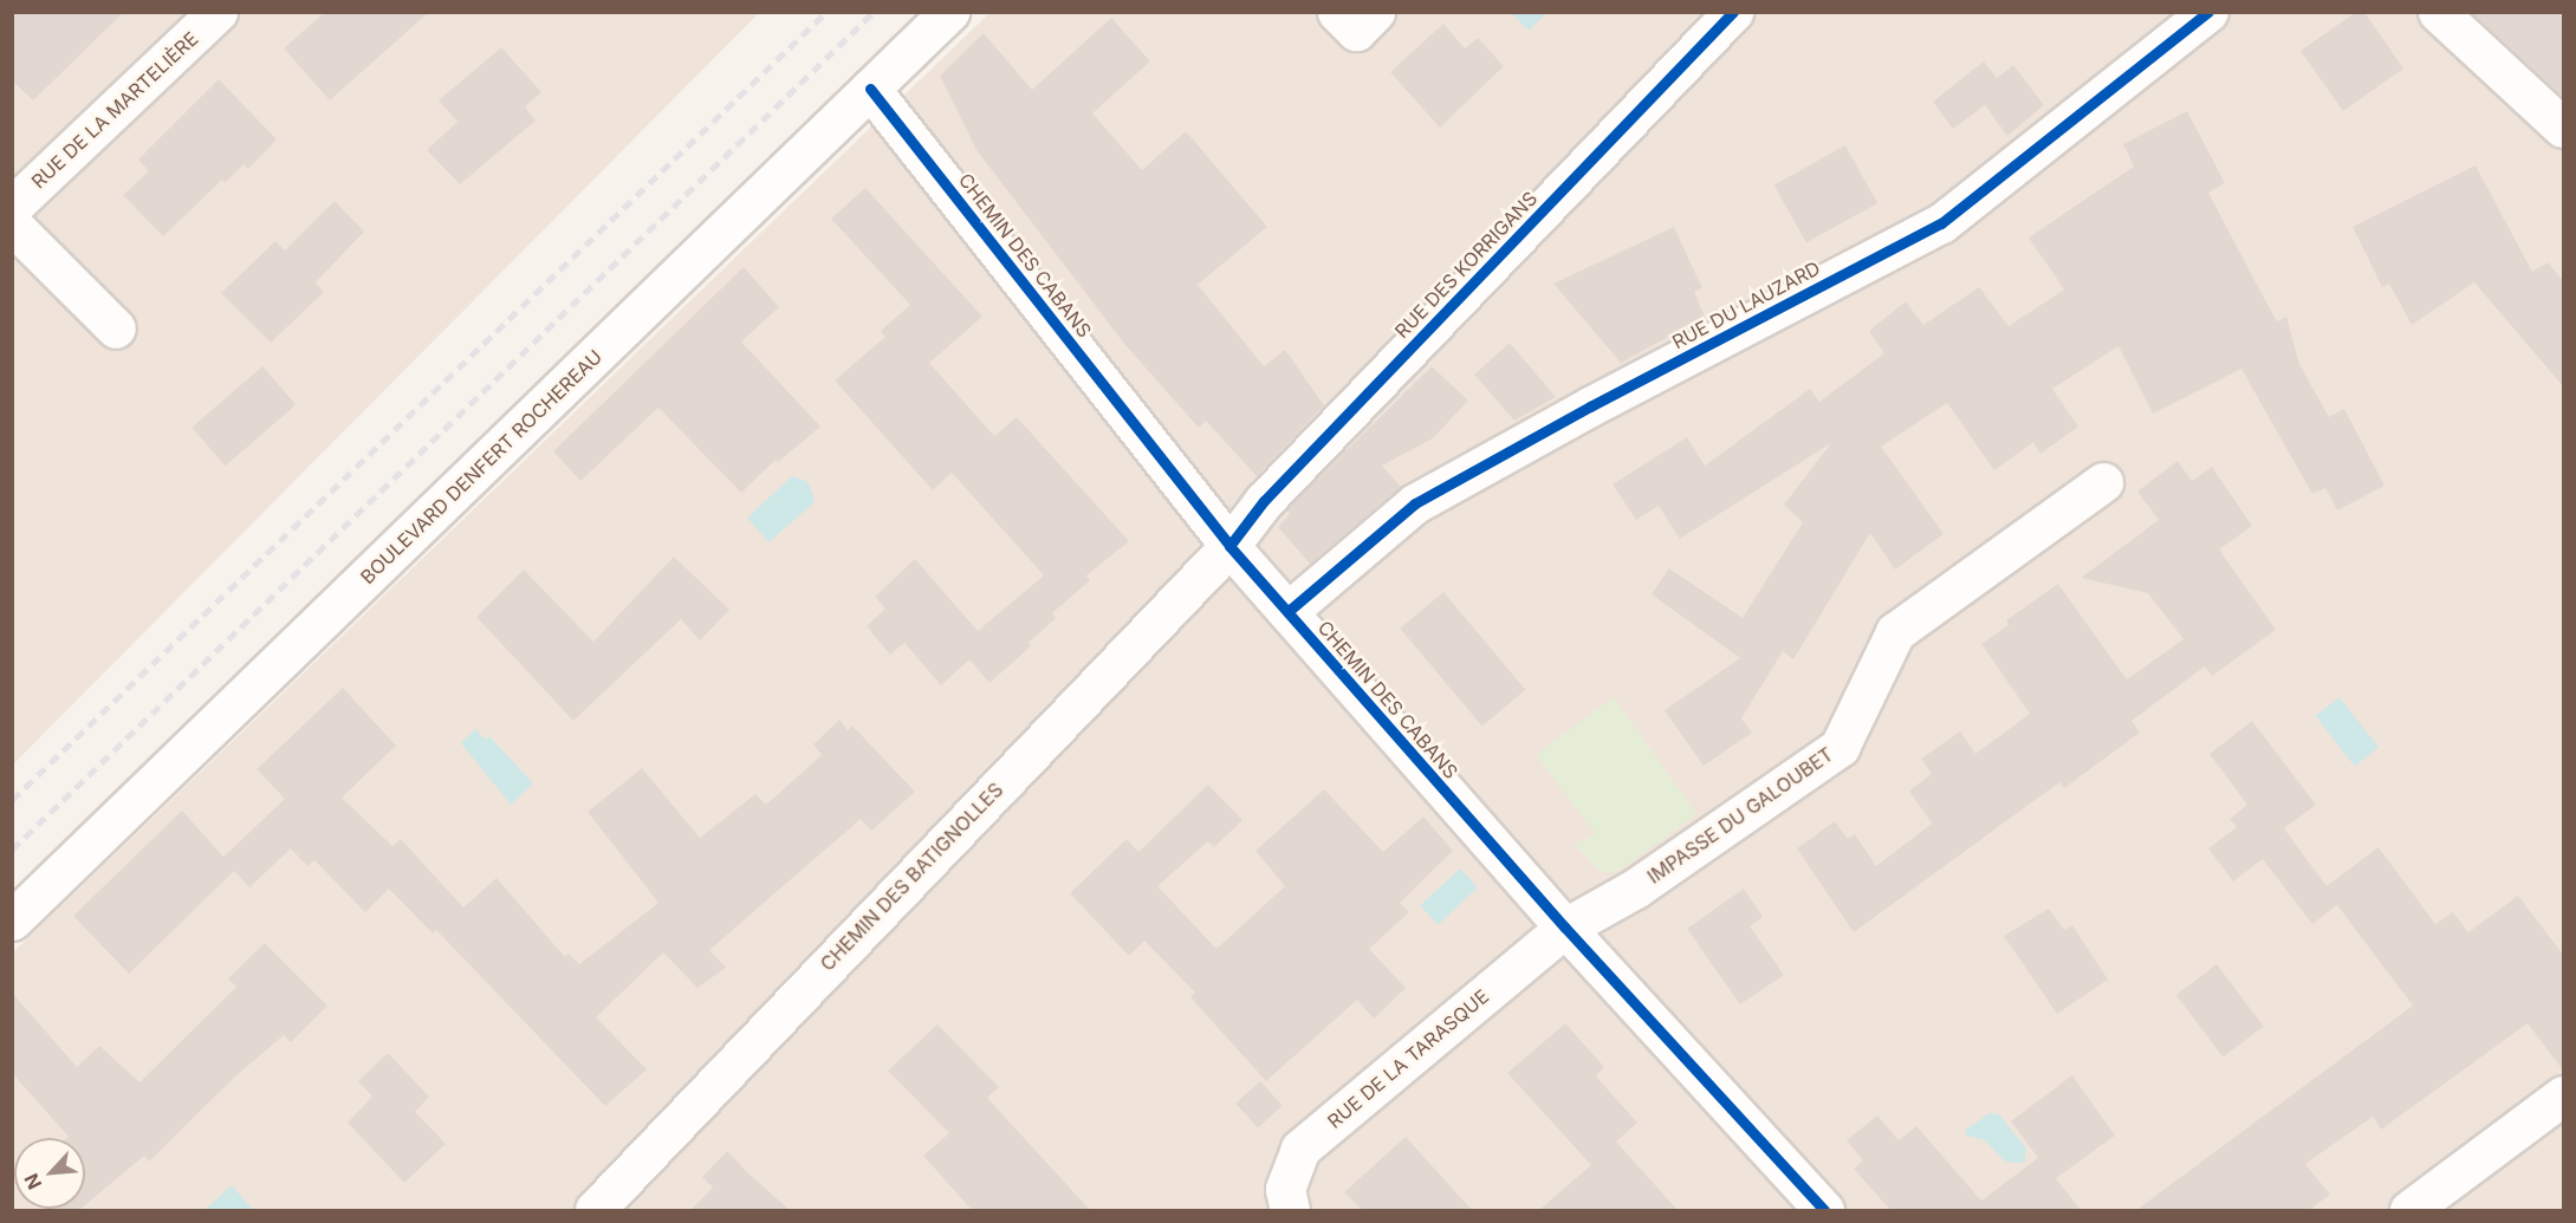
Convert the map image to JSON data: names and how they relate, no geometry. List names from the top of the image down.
{
  "streets": {
    "street": [
      "RUE DE LA MARTELIÈRE",
      "CHEMIN DES CABANS",
      "RUE DES KORRIGANS",
      "RUE DU LAUZARD",
      "BOULEVARD DENFERT ROCHEREAU",
      "IMPASSE DU GALOUBET",
      "CHEMIN DES BATIGNOLLES",
      "RUE DE LA TARASQUE"
    ]
  },
  "crossings": [
    ["CHEMIN DES CABANS", "RUE DES KORRIGANS"],
    ["CHEMIN DES CABANS", "RUE DU LAUZARD"],
    ["CHEMIN DES CABANS", "BOULEVARD DENFERT ROCHEREAU"],
    ["CHEMIN DES CABANS", "IMPASSE DU GALOUBET"],
    ["CHEMIN DES CABANS", "CHEMIN DES BATIGNOLLES"],
    ["CHEMIN DES CABANS", "RUE DE LA TARASQUE"],
    ["RUE DES KORRIGANS", "CHEMIN DES BATIGNOLLES"],
    ["IMPASSE DU GALOUBET", "RUE DE LA TARASQUE"]
  ],
  "north": "bottom left"
}
